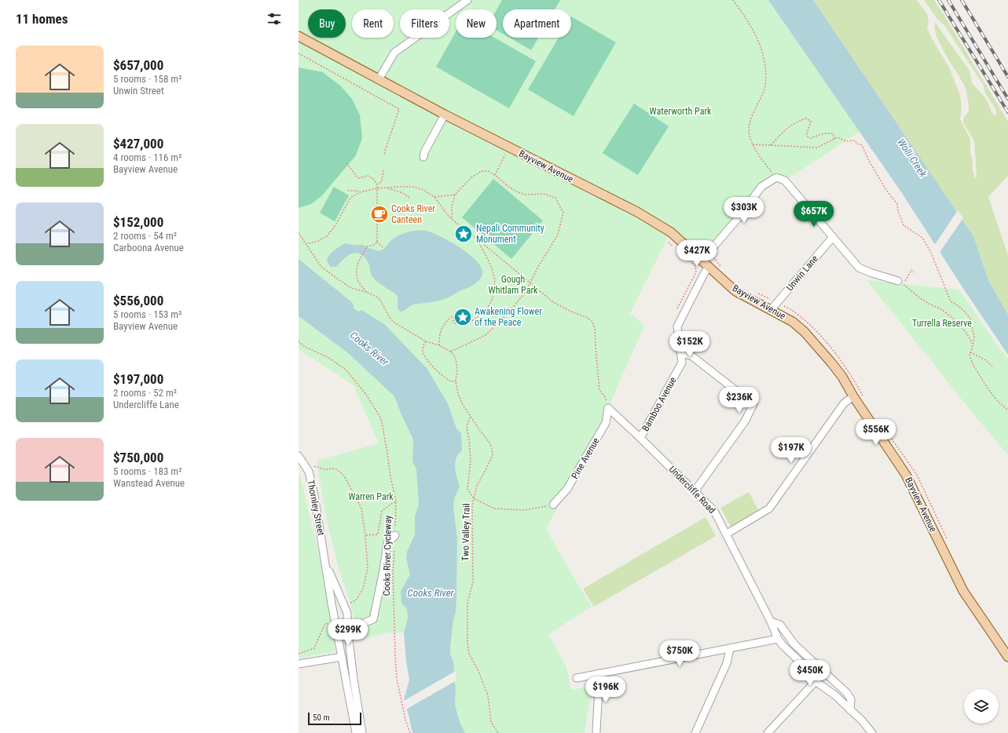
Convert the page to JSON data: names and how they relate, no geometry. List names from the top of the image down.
{
  "streets": {
    "main road": ["Bayview Avenue"],
    "street": [
      "Unwin Lane",
      "Bamboo Avenue",
      "Pine Avenue",
      "Undercliffe Road",
      "Thornley Street"
    ],
    "path": ["Two Valley Trail", "Cooks River Cycleway"]
  },
  "crossings": [
    ["Bayview Avenue", "Unwin Lane"],
    ["Bayview Avenue", "Bamboo Avenue"],
    ["Bamboo Avenue", "Undercliffe Road"],
    ["Pine Avenue", "Undercliffe Road"]
  ],
  "water": ["Wolli Creek", "Cooks River"],
  "parks": [
    "Waterworth Park",
    "Gough Whitlam Park",
    "Turrella Reserve",
    "Warren Park"
  ],
  "places": {
    "cafe": ["Cooks River Canteen"],
    "place": ["Nepali Community Monument", "Awakening Flower of the Peace"]
  },
  "scale_bar": "50 m",
  "page": {
    "heading": "11 homes",
    "chip": [
      "Buy",
      "Rent",
      "Filters",
      "New",
      "Apartment"
    ],
    "list": [
      {
        "name": "$657,000",
        "note": "5 rooms · 158 m² · Unwin Street"
      },
      {
        "name": "$427,000",
        "note": "4 rooms · 116 m² · Bayview Avenue"
      },
      {
        "name": "$152,000",
        "note": "2 rooms · 54 m² · Carboona Avenue"
      },
      {
        "name": "$556,000",
        "note": "5 rooms · 153 m² · Bayview Avenue"
      },
      {
        "name": "$197,000",
        "note": "2 rooms · 52 m² · Undercliffe Lane"
      },
      {
        "name": "$750,000",
        "note": "5 rooms · 183 m² · Wanstead Avenue"
      }
    ],
    "price": [
      "$303K",
      "$657K",
      "$427K",
      "$152K",
      "$236K",
      "$556K",
      "$197K",
      "$299K",
      "$750K",
      "$450K",
      "$196K"
    ],
    "scale": "50 m"
  }
}
